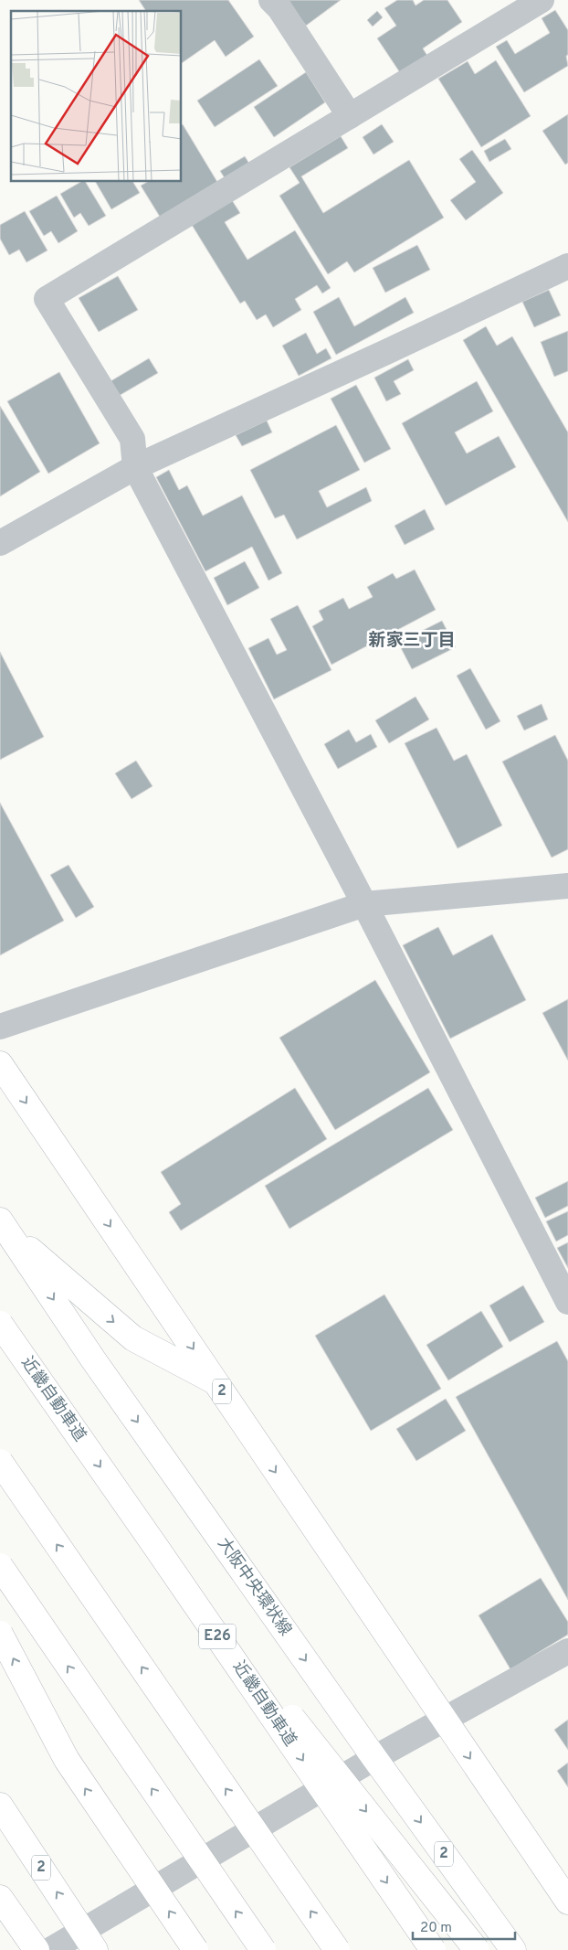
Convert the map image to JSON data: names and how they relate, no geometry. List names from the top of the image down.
{
  "streets": {
    "main road": [
      "2",
      "近畿自動車道",
      "大阪中央環状線",
      "E26"
    ]
  },
  "districts": ["新家三丁目"],
  "scale_bar": "20 m"
}
